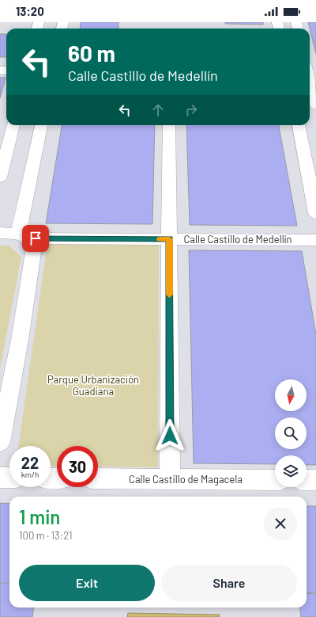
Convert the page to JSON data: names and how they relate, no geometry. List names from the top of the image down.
{
  "streets": {
    "street": ["Calle Castillo de Medellín", "Calle Castillo de Magacela"]
  },
  "parks": ["Parque Urbanización Guadiana"],
  "north": "bottom",
  "page": {
    "status": "13:20",
    "turn": ["60 m", "Calle Castillo de Medellín"],
    "speed": "22 km/h",
    "limit": "30",
    "heading": ["1 min", "100 m · 13:21"],
    "buttons": ["Exit", "Share"]
  }
}
